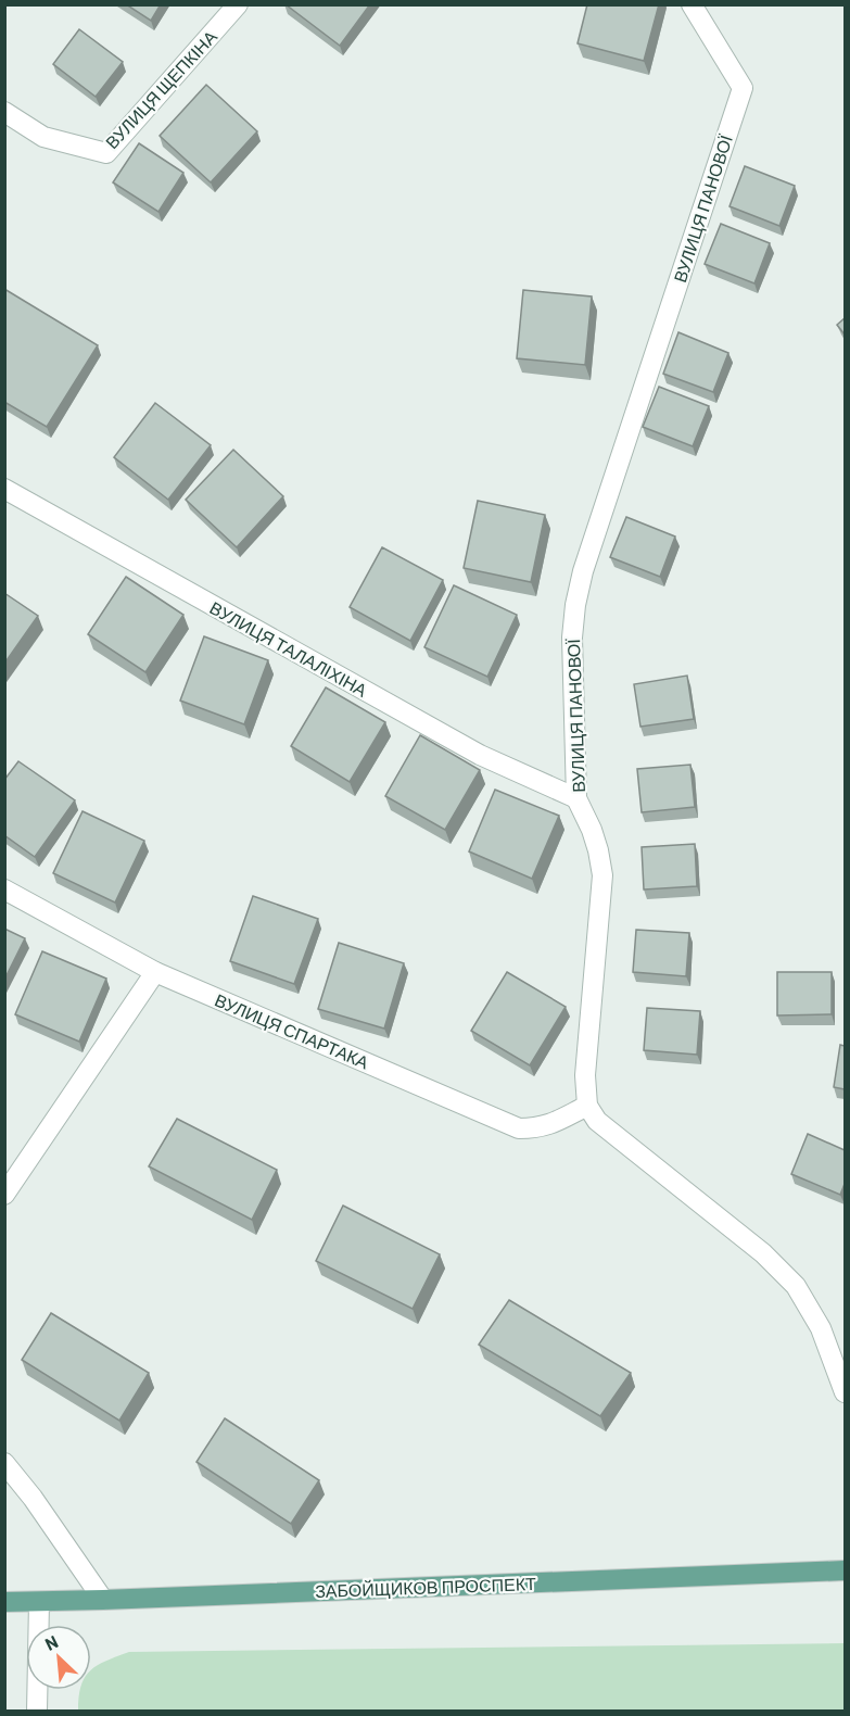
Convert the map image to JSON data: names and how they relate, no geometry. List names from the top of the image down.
{
  "streets": {
    "main road": ["ЗАБОЙЩИКОВ ПРОСПЕКТ"],
    "street": [
      "ВУЛИЦЯ ЩЕПКІНА",
      "ВУЛИЦЯ ПАНОВОЇ",
      "ВУЛИЦЯ ТАЛАЛІХІНА",
      "ВУЛИЦЯ СПАРТАКА"
    ]
  },
  "crossings": [
    ["ВУЛИЦЯ ПАНОВОЇ", "ВУЛИЦЯ ТАЛАЛІХІНА"],
    ["ВУЛИЦЯ ПАНОВОЇ", "ВУЛИЦЯ СПАРТАКА"]
  ],
  "north": "top left"
}
